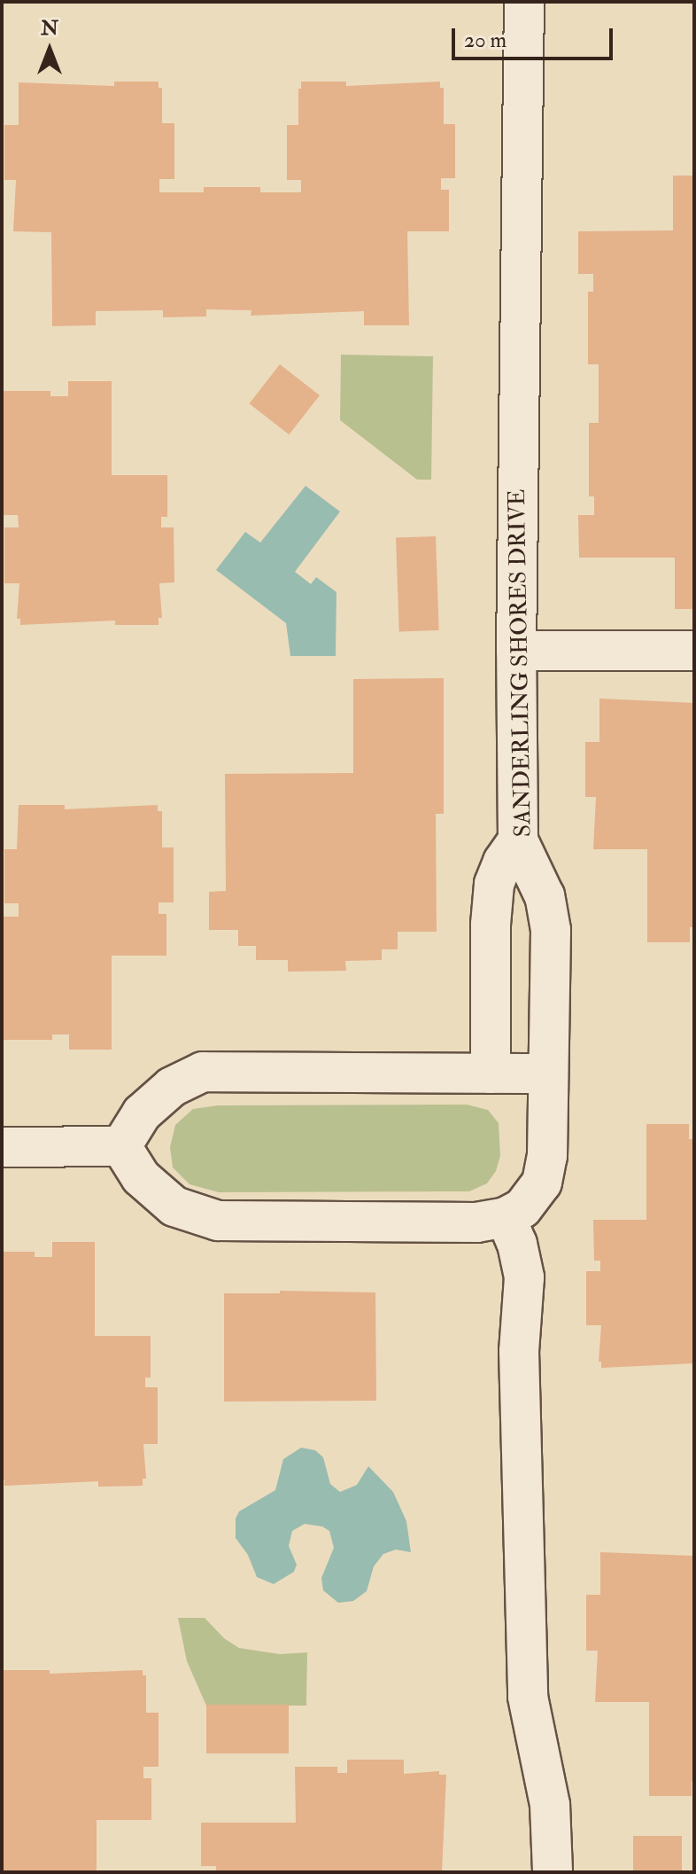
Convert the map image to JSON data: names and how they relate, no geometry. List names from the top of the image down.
{
  "streets": {
    "lane": ["SANDERLING SHORES DRIVE"]
  },
  "scale_bar": "20 m",
  "north": "top"
}
